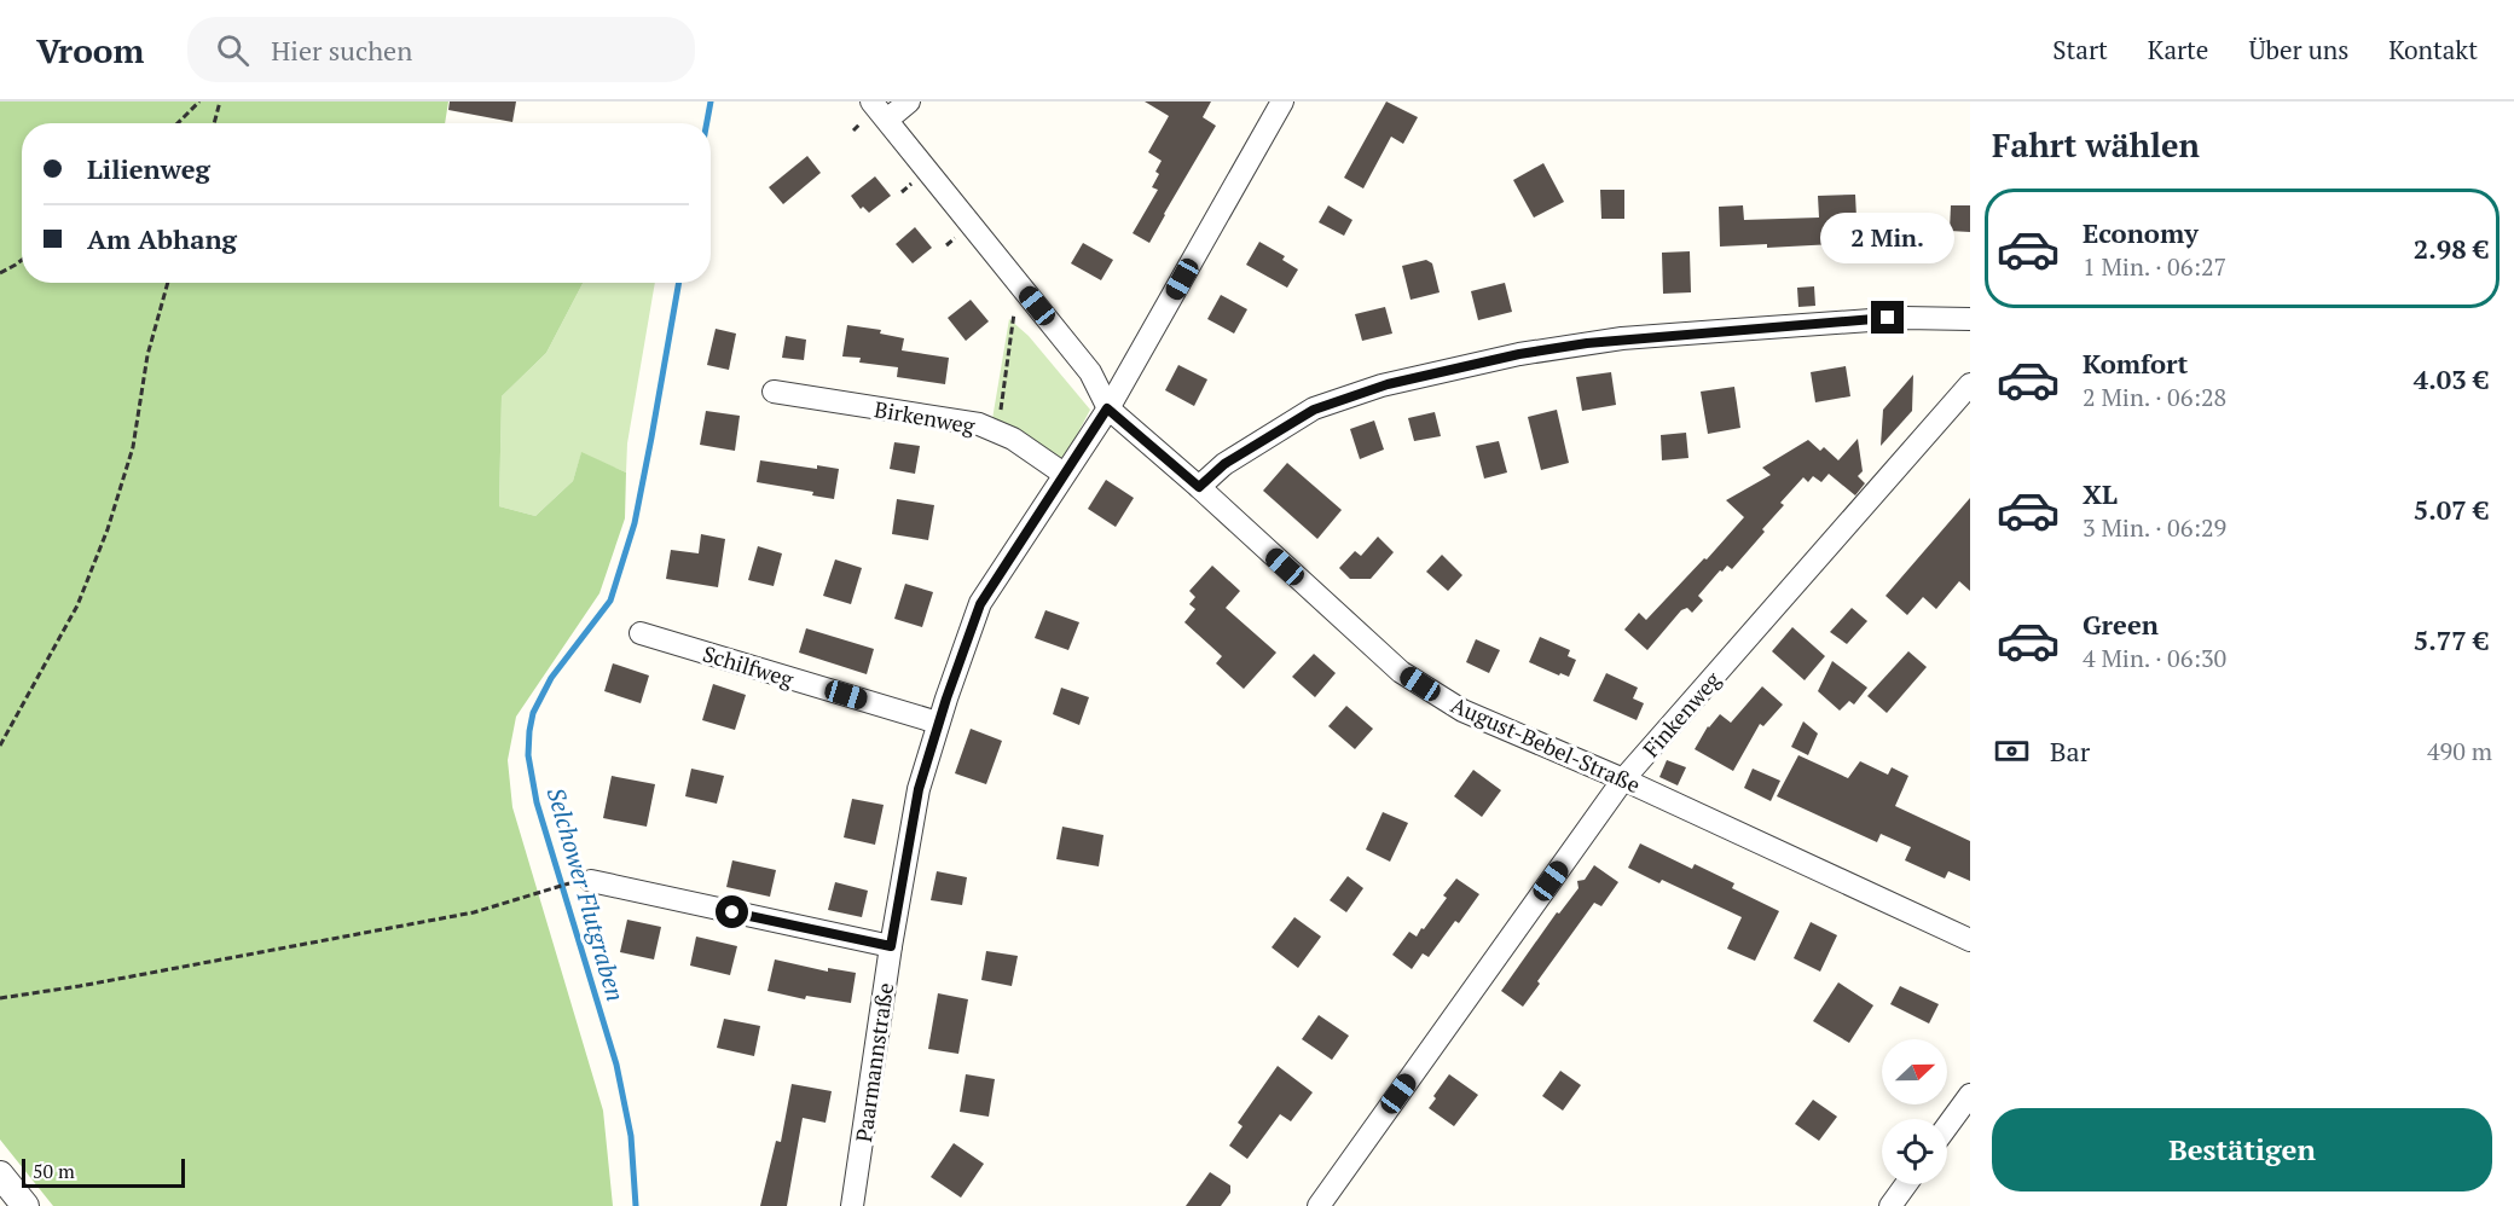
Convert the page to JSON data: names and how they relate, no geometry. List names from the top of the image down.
{
  "streets": {
    "street": [
      "Birkenweg",
      "Schilfweg",
      "Finkenweg",
      "August-Bebel-Straße",
      "Paarmannstraße"
    ]
  },
  "crossings": [
    ["Birkenweg", "Paarmannstraße"],
    ["Schilfweg", "Paarmannstraße"],
    ["Finkenweg", "August-Bebel-Straße"],
    ["August-Bebel-Straße", "Paarmannstraße"]
  ],
  "water": ["Selchower Flutgraben"],
  "scale_bar": "50 m",
  "north": "right",
  "page": {
    "header": "Vroom",
    "search": "Hier suchen",
    "nav": [
      "Start",
      "Karte",
      "Über uns",
      "Kontakt"
    ],
    "heading": "Fahrt wählen",
    "banner": ["Lilienweg", "Am Abhang"],
    "list": [
      {
        "name": "Economy",
        "note": "1 Min. · 06:27",
        "value": "2.98 €"
      },
      {
        "name": "Komfort",
        "note": "2 Min. · 06:28",
        "value": "4.03 €"
      },
      {
        "name": "XL",
        "note": "3 Min. · 06:29",
        "value": "5.07 €"
      },
      {
        "name": "Green",
        "note": "4 Min. · 06:30",
        "value": "5.77 €"
      }
    ],
    "bubble": "2 Min.",
    "pay": ["Bar", "490 m"],
    "buttons": "Bestätigen",
    "scale": "50 m"
  }
}
